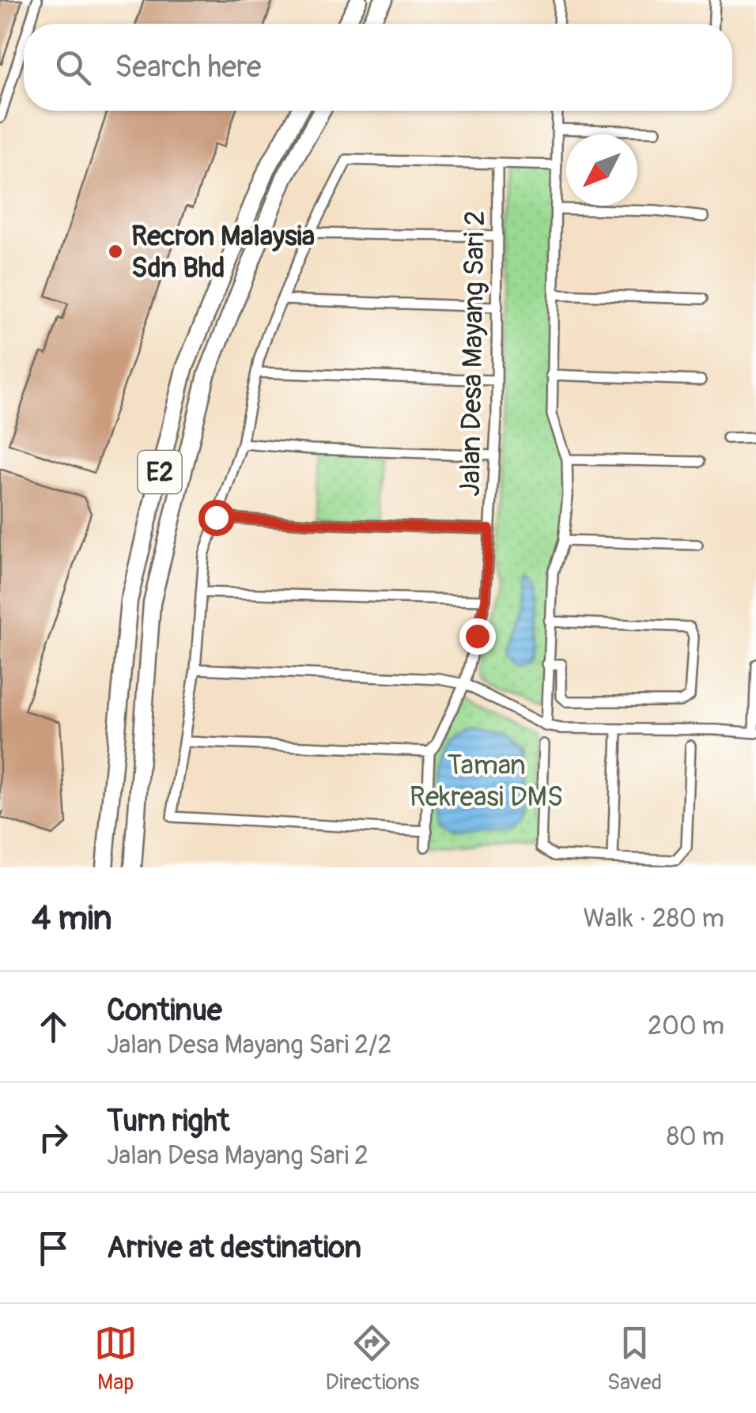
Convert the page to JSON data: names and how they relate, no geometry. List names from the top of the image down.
{
  "streets": {
    "highway": ["E2"],
    "street": ["Jalan Desa Mayang Sari 2"]
  },
  "parks": ["Taman Rekreasi DMS"],
  "places": ["Recron Malaysia Sdn Bhd"],
  "north": "bottom left",
  "page": {
    "search": "Search here",
    "heading": ["4 min", "Walk · 280 m"],
    "list": [
      ["Continue", "Jalan Desa Mayang Sari 2/2", "200 m"],
      ["Turn right", "Jalan Desa Mayang Sari 2", "80 m"],
      "Arrive at destination"
    ],
    "nav": ["Map", "Directions", "Saved"]
  }
}
